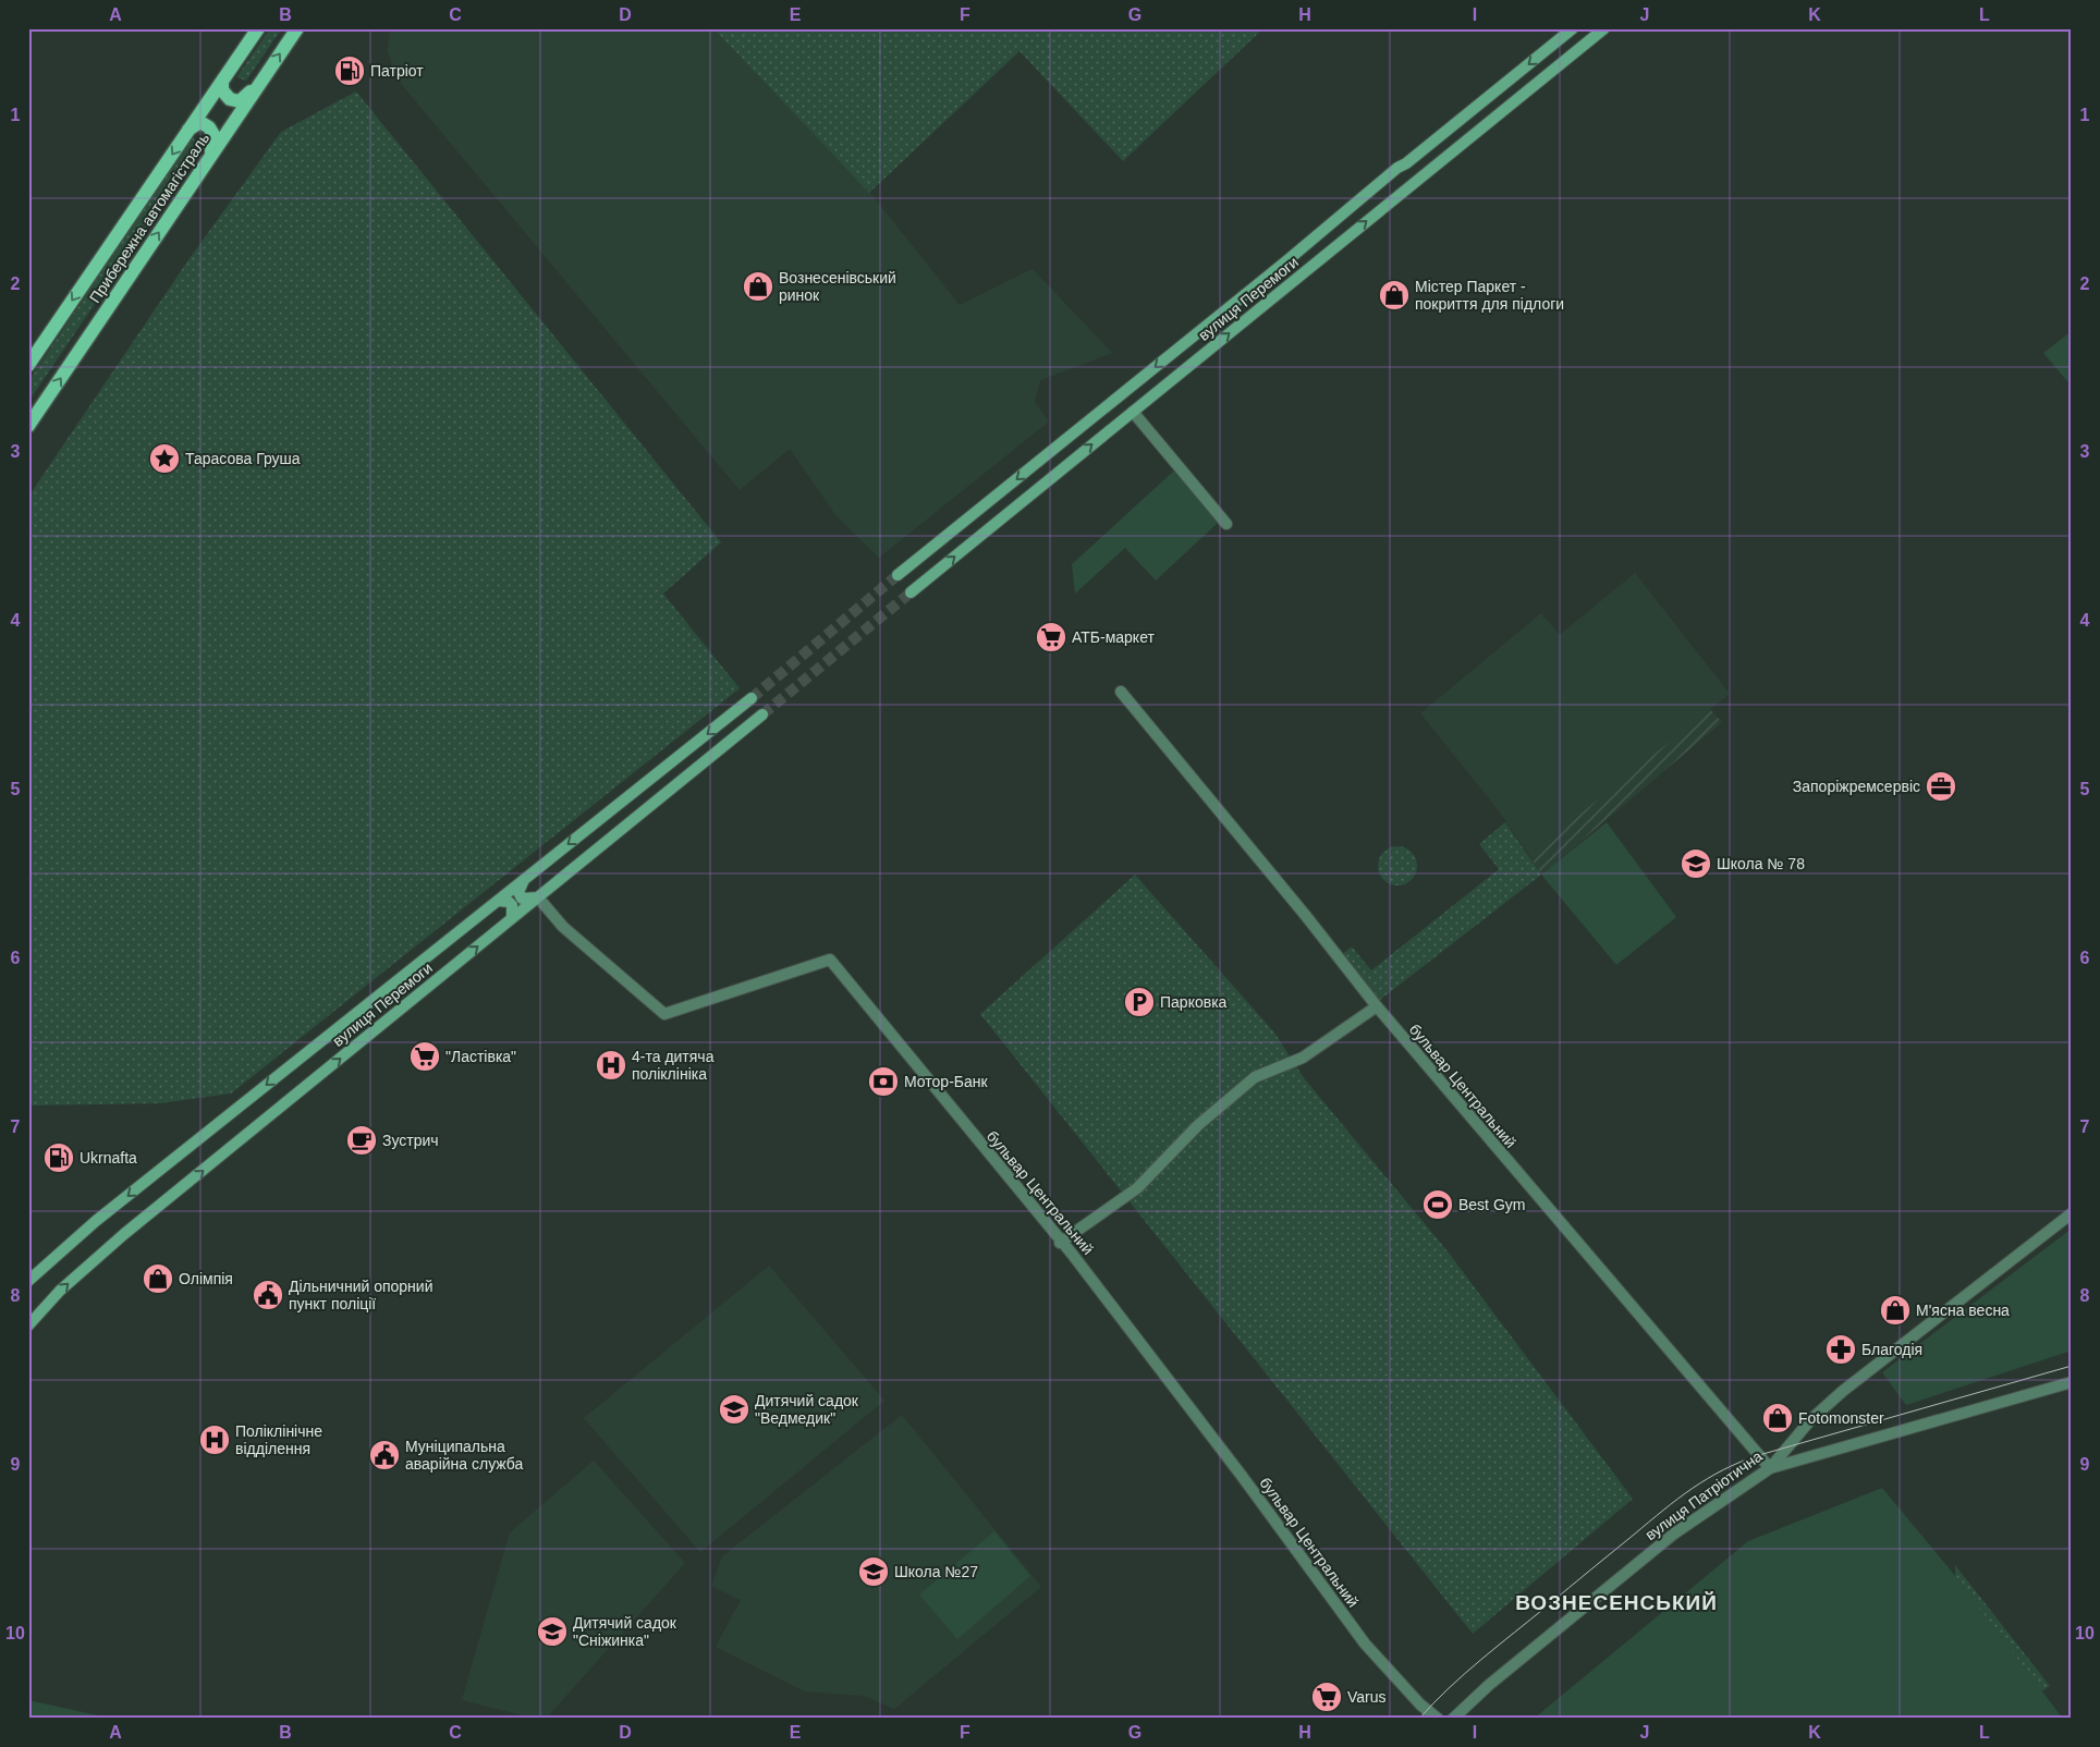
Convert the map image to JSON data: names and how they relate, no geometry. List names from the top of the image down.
{
  "streets": {
    "main road": ["Прибережна автомагістраль", "вулиця Перемоги"],
    "street": ["бульвар Центральний", "вулиця Патріотична"]
  },
  "crossings": [
    ["вулиця Перемоги", "бульвар Центральний"],
    ["бульвар Центральний", "вулиця Патріотична"]
  ],
  "districts": ["ВОЗНЕСЕНСЬКИЙ"],
  "places": {
    "fuel station": ["Патріот", "Ukrnafta"],
    "shop": [
      "Вознесенівський ринок",
      "Містер Паркет - покриття для підлоги",
      "Олімпія",
      "М'ясна весна",
      "Fotomonster"
    ],
    "place": ["Тарасова Груша"],
    "supermarket": ["АТБ-маркет", "\"Ластівка\"", "Varus"],
    "office": ["Запоріжремсервіс"],
    "school or university": [
      "Школа № 78",
      "Дитячий садок \"Ведмедик\"",
      "Школа №27",
      "Дитячий садок \"Сніжинка\""
    ],
    "parking": ["Парковка"],
    "hospital": ["4-та дитяча поліклініка", "Поліклінічне відділення"],
    "bank": ["Мотор-Банк"],
    "cafe": ["Зустрич"],
    "sports": ["Best Gym"],
    "public building": ["Дільничний опорний пункт поліції", "Муніципальна аварійна служба"],
    "pharmacy": ["Благодія"]
  },
  "grid": {
    "columns": [
      "A",
      "B",
      "C",
      "D",
      "E",
      "F",
      "G",
      "H",
      "I",
      "J",
      "K",
      "L"
    ],
    "rows": [
      "1",
      "2",
      "3",
      "4",
      "5",
      "6",
      "7",
      "8",
      "9",
      "10"
    ]
  }
}
